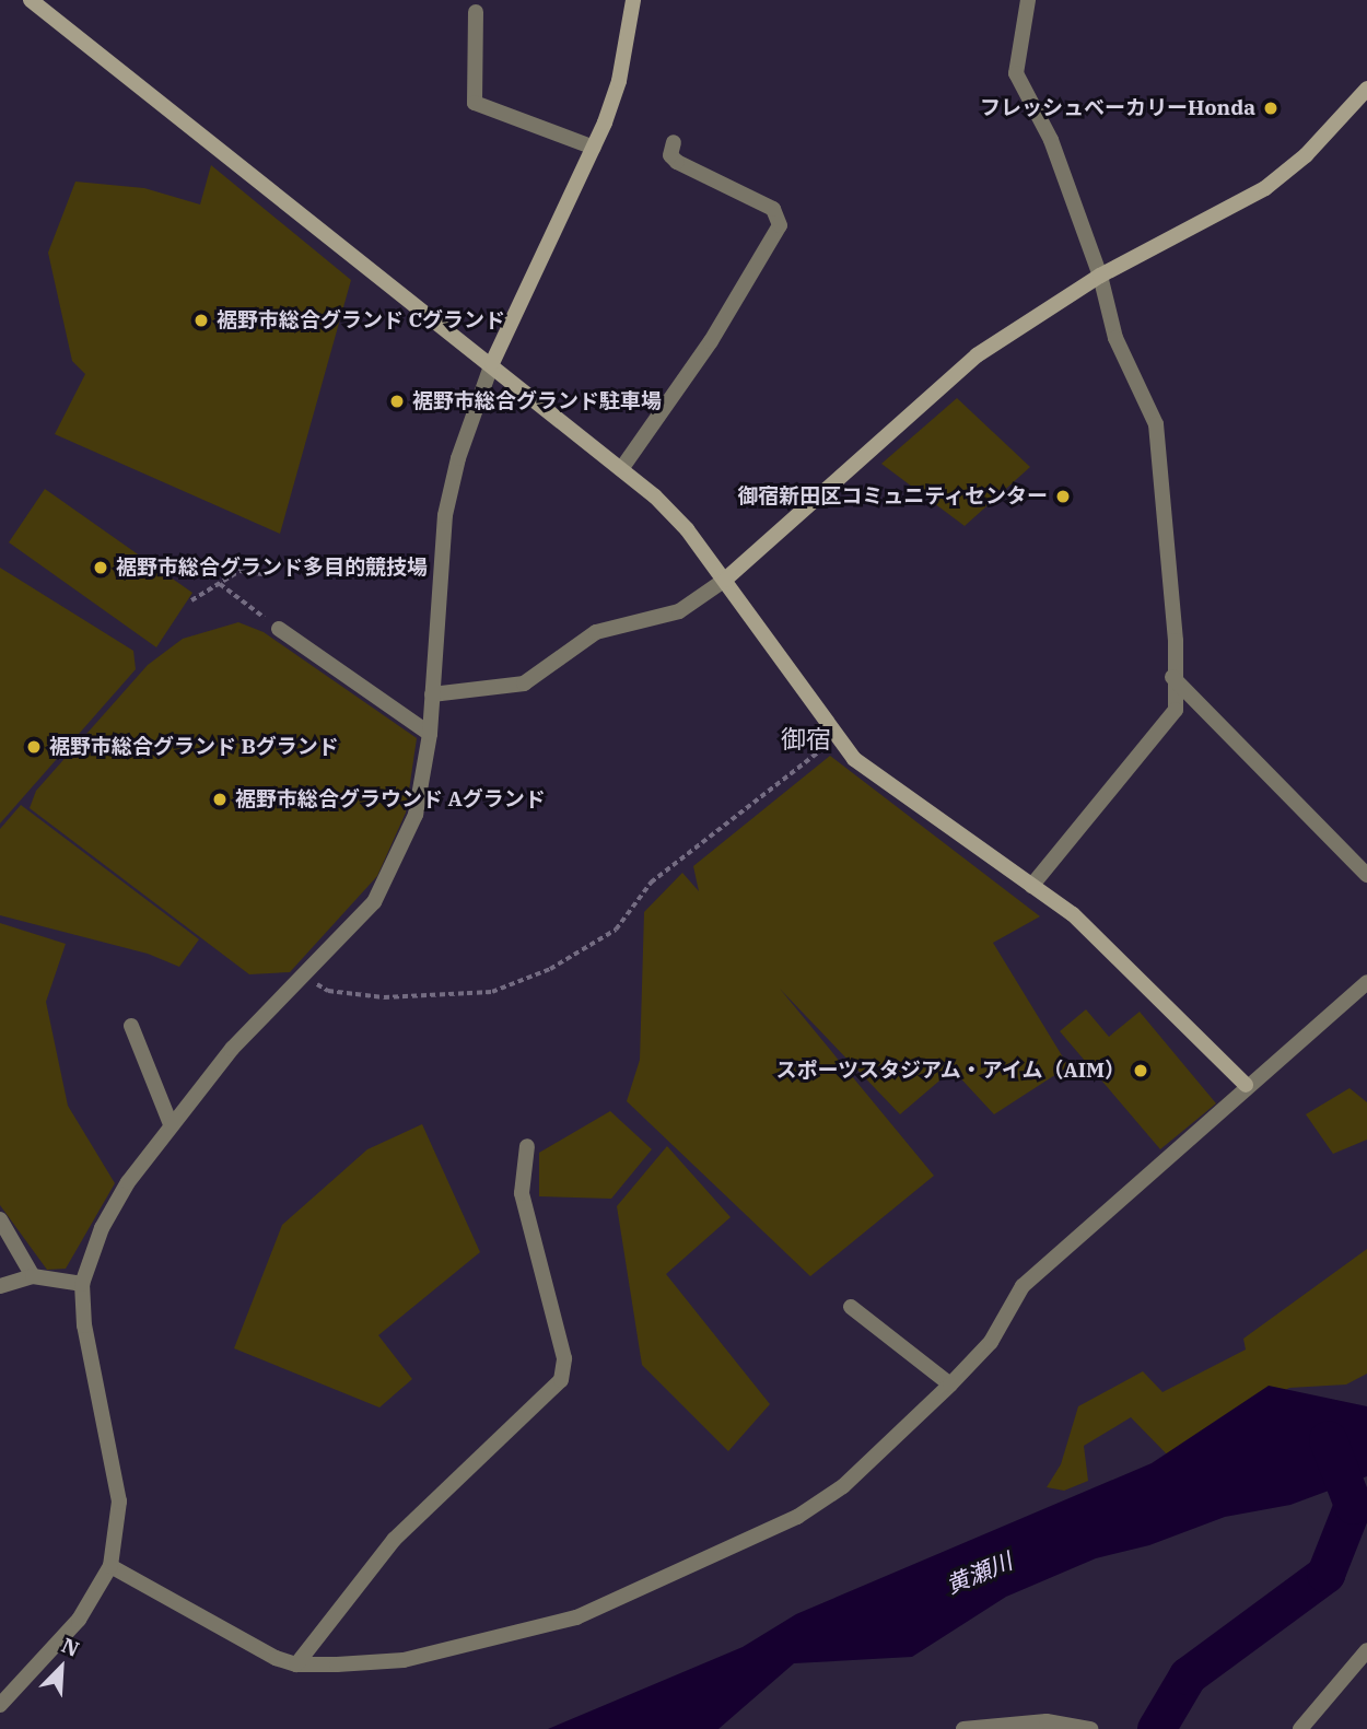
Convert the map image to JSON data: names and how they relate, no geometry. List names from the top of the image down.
{
  "districts": ["御宿"],
  "water": ["黄瀬川"],
  "places": [
    "フレッシュベーカリーHonda",
    "裾野市総合グランド Cグランド",
    "裾野市総合グランド駐車場",
    "御宿新田区コミュニティセンター",
    "裾野市総合グランド多目的競技場",
    "裾野市総合グランド Bグランド",
    "裾野市総合グラウンド Aグランド",
    "スポーツスタジアム・アイム（AIM）"
  ],
  "north": "top right"
}
